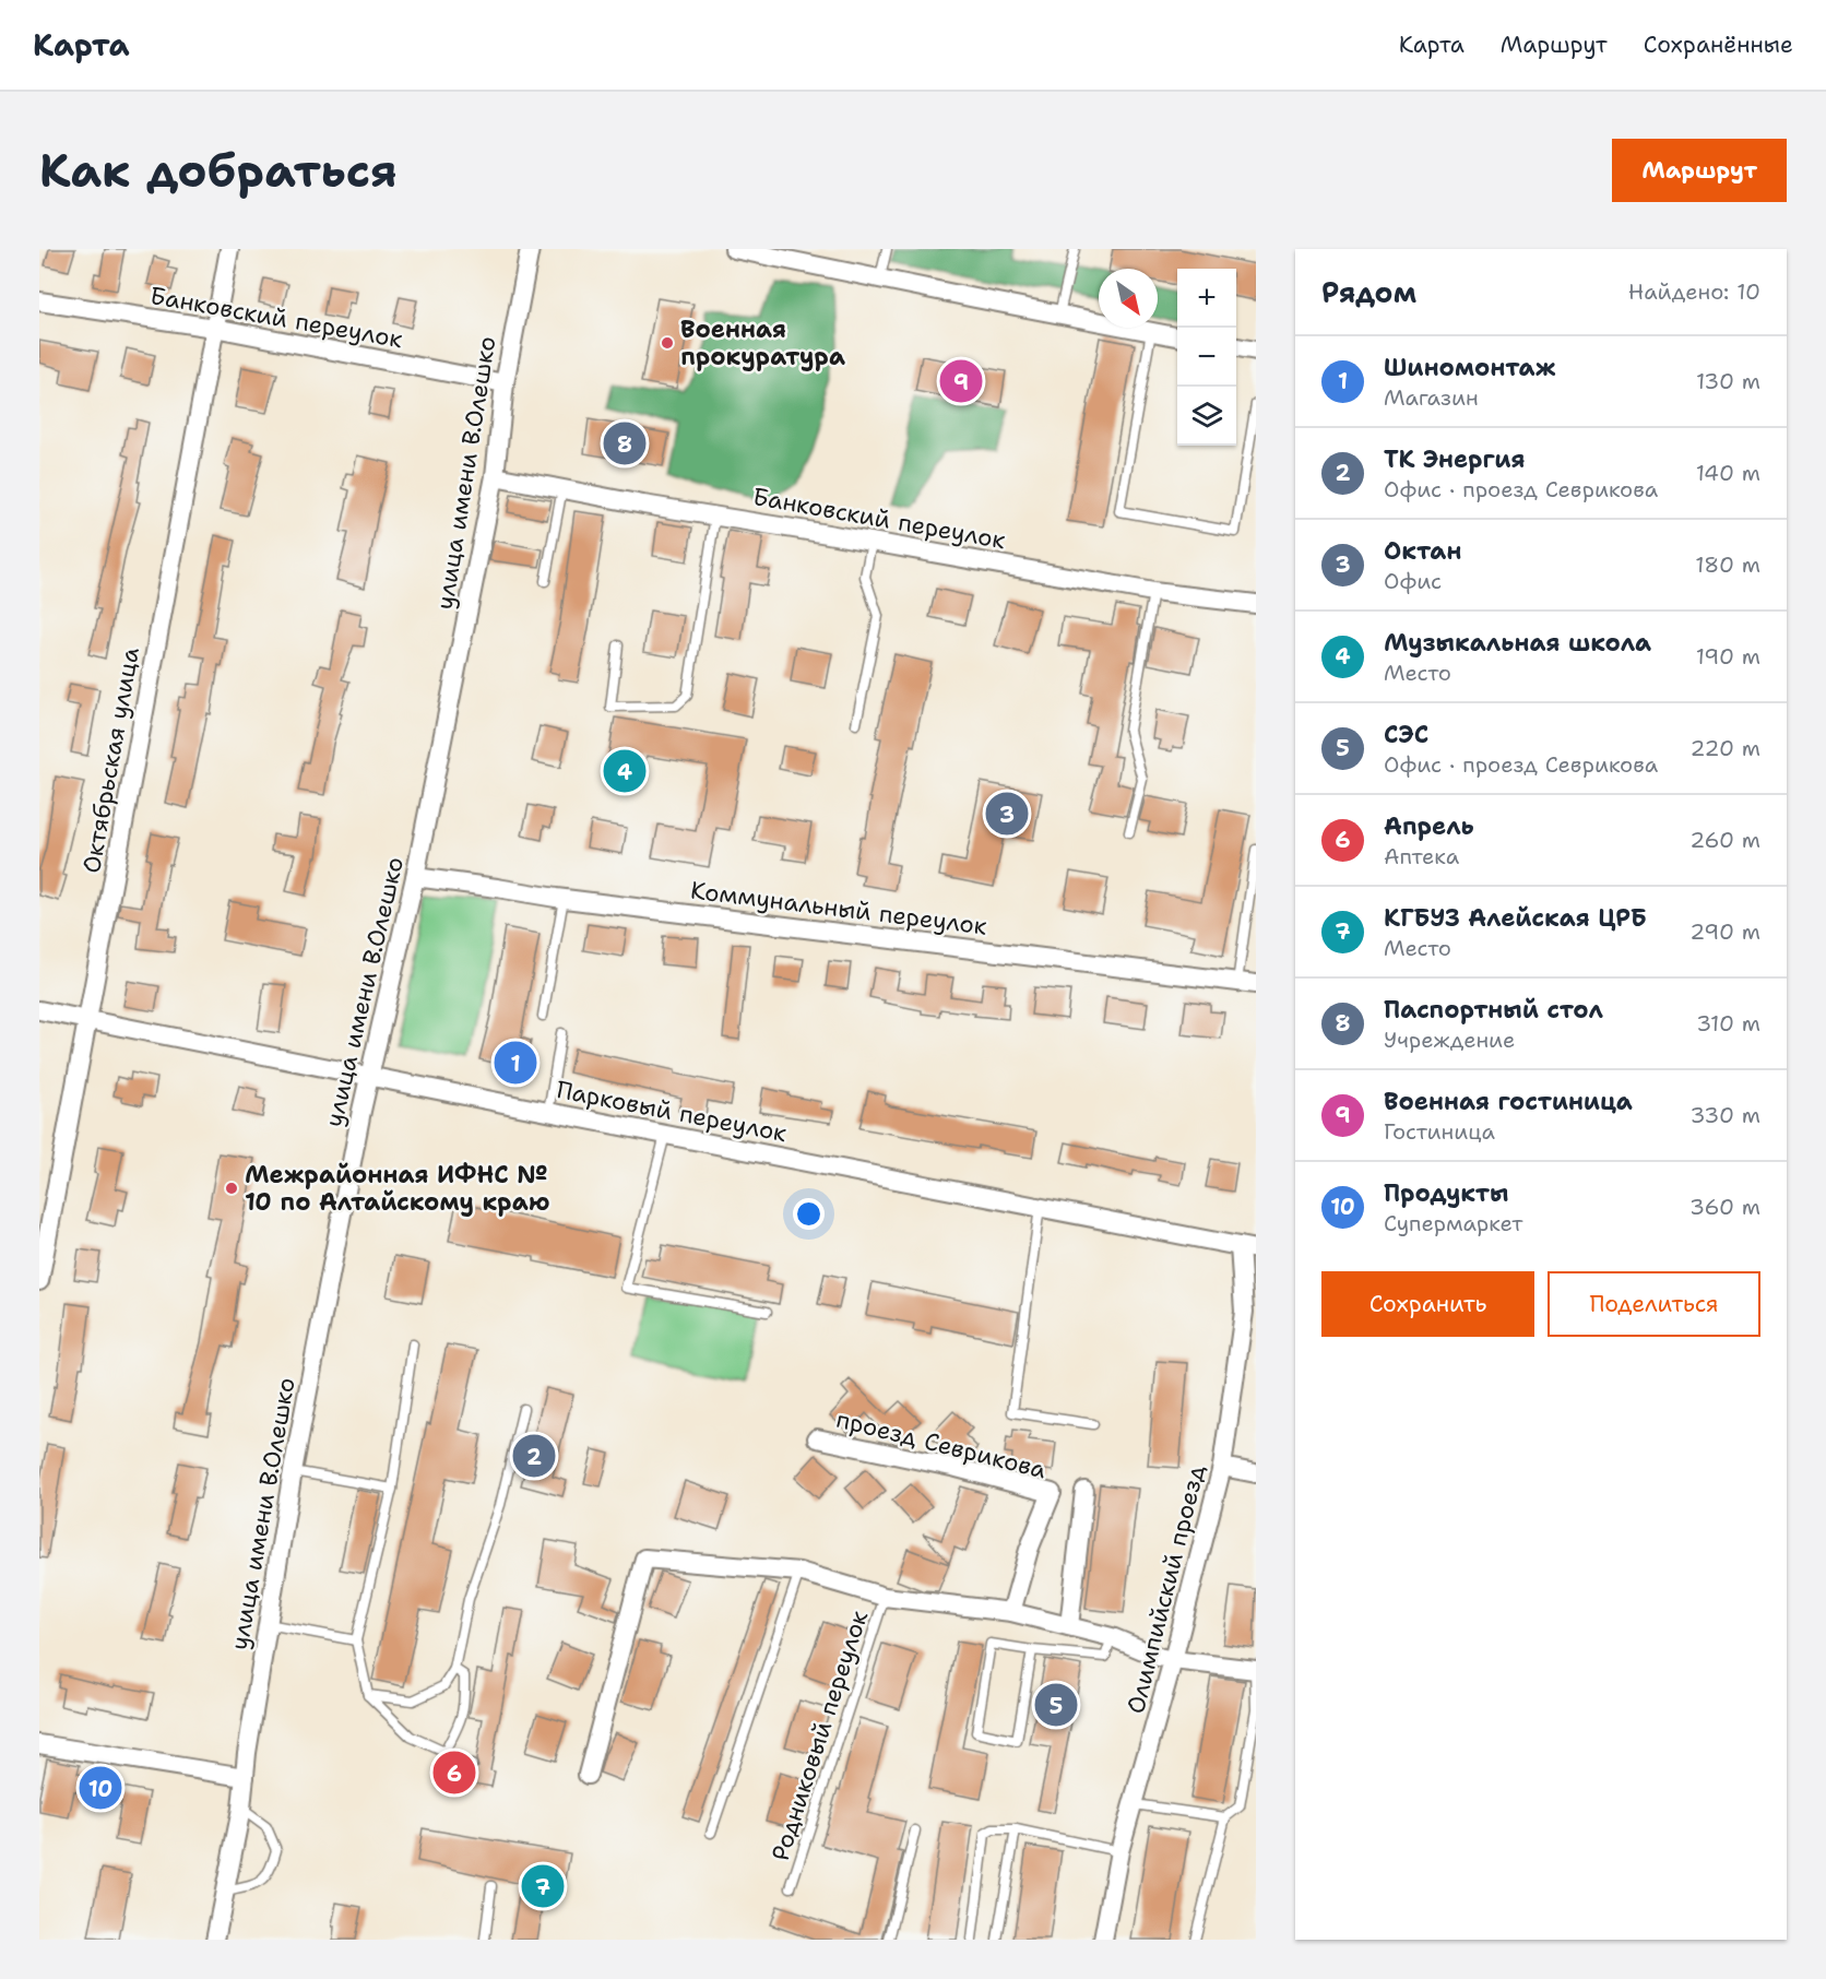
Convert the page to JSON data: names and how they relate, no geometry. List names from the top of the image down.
{
  "streets": {
    "street": [
      "Банковский переулок",
      "улица имени В.Олешко",
      "Октябрьская улица",
      "Коммунальный переулок",
      "Парковый переулок",
      "проезд Севрикова",
      "Олимпийский проезд"
    ],
    "lane": ["Родниковый переулок"]
  },
  "crossings": [
    ["Банковский переулок", "улица имени В.Олешко"],
    ["Банковский переулок", "Октябрьская улица"],
    ["улица имени В.Олешко", "Коммунальный переулок"],
    ["улица имени В.Олешко", "Парковый переулок"],
    ["Октябрьская улица", "Парковый переулок"],
    ["Парковый переулок", "Олимпийский проезд"]
  ],
  "places": ["Военная прокуратура", "Межрайонная ИФНС № 10 по Алтайскому краю"],
  "north": "bottom right",
  "page": {
    "header": "Карта",
    "nav": ["Карта", "Маршрут", "Сохранённые"],
    "buttons": [
      "Маршрут",
      ["Сохранить", "Поделиться"]
    ],
    "title": "Как добраться",
    "heading": ["Рядом", "Найдено: 10"],
    "map_buttons": ["+", "−"],
    "list": [
      {
        "mark": "1",
        "name": "Шиномонтаж",
        "note": "Магазин",
        "value": "130 m"
      },
      {
        "mark": "2",
        "name": "ТК Энергия",
        "note": "Офис · проезд Севрикова",
        "value": "140 m"
      },
      {
        "mark": "3",
        "name": "Октан",
        "note": "Офис",
        "value": "180 m"
      },
      {
        "mark": "4",
        "name": "Музыкальная школа",
        "note": "Место",
        "value": "190 m"
      },
      {
        "mark": "5",
        "name": "СЭС",
        "note": "Офис · проезд Севрикова",
        "value": "220 m"
      },
      {
        "mark": "6",
        "name": "Апрель",
        "note": "Аптека",
        "value": "260 m"
      },
      {
        "mark": "7",
        "name": "КГБУЗ Алейская ЦРБ",
        "note": "Место",
        "value": "290 m"
      },
      {
        "mark": "8",
        "name": "Паспортный стол",
        "note": "Учреждение",
        "value": "310 m"
      },
      {
        "mark": "9",
        "name": "Военная гостиница",
        "note": "Гостиница",
        "value": "330 m"
      },
      {
        "mark": "10",
        "name": "Продукты",
        "note": "Супермаркет",
        "value": "360 m"
      }
    ],
    "pins": [
      "9",
      "8",
      "4",
      "3",
      "1",
      "2",
      "5",
      "6",
      "10",
      "7"
    ]
  }
}
